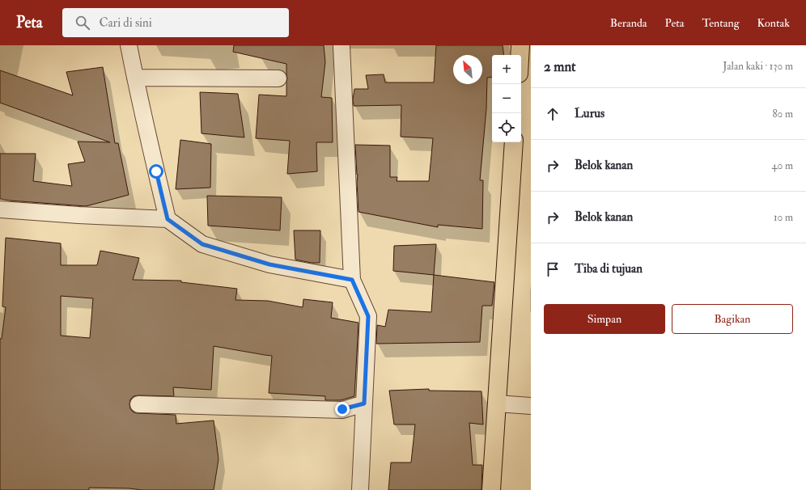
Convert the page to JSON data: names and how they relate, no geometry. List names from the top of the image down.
{
  "north": "top left",
  "page": {
    "header": "Peta",
    "search": "Cari di sini",
    "nav": [
      "Beranda",
      "Peta",
      "Tentang",
      "Kontak"
    ],
    "heading": ["2 mnt", "Jalan kaki · 130 m"],
    "map_buttons": ["+", "−"],
    "list": [
      ["Lurus", "80 m"],
      ["Belok kanan", "40 m"],
      ["Belok kanan", "10 m"],
      "Tiba di tujuan"
    ],
    "buttons": ["Simpan", "Bagikan"]
  }
}
